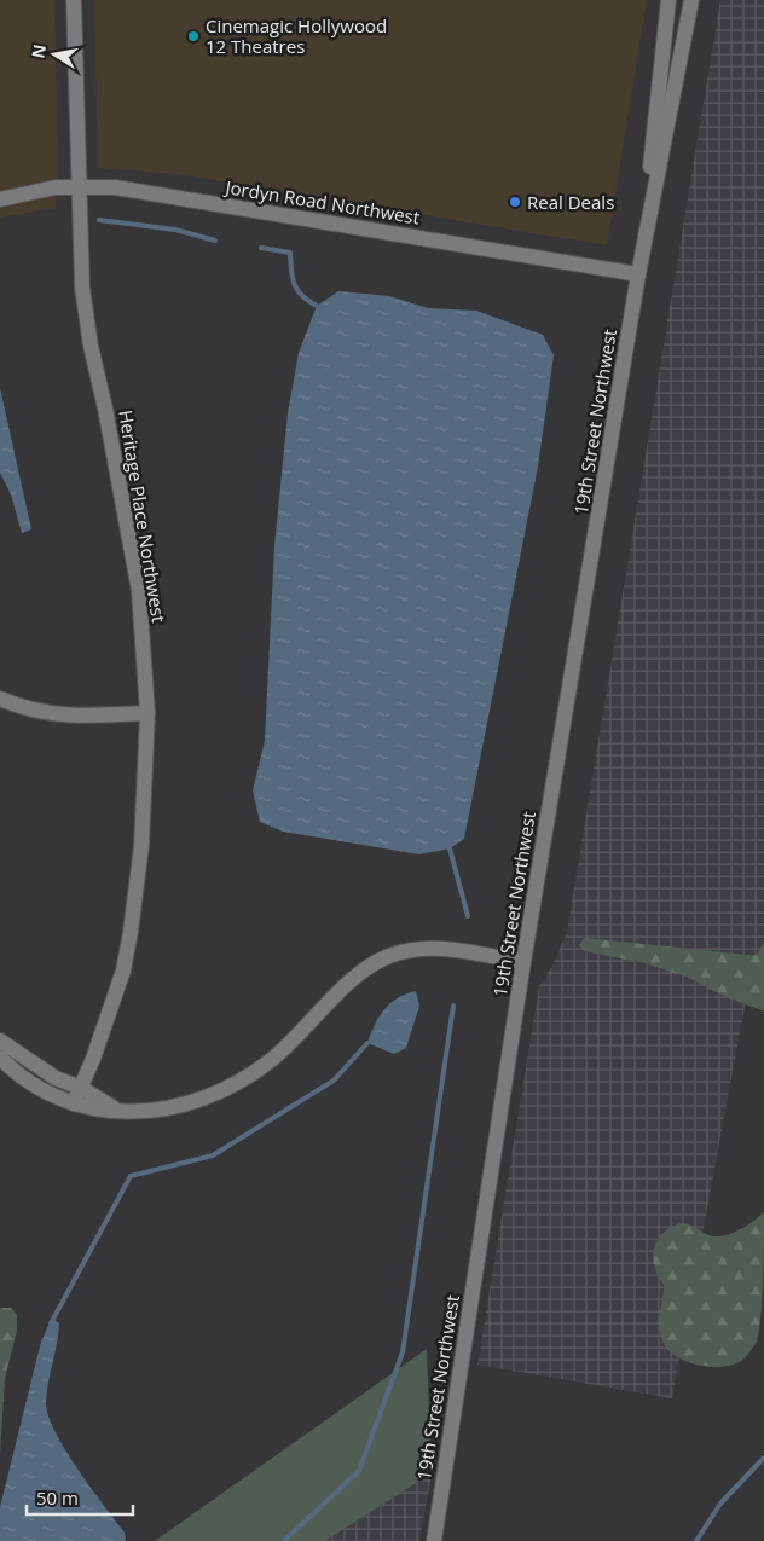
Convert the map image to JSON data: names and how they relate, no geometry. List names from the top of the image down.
{
  "streets": {
    "street": ["Jordyn Road Northwest", "19th Street Northwest", "Heritage Place Northwest"]
  },
  "crossings": [
    ["Jordyn Road Northwest", "19th Street Northwest"],
    ["Jordyn Road Northwest", "Heritage Place Northwest"]
  ],
  "places": ["Cinemagic Hollywood 12 Theatres", "Real Deals"],
  "scale_bar": "50 m",
  "north": "left"
}
